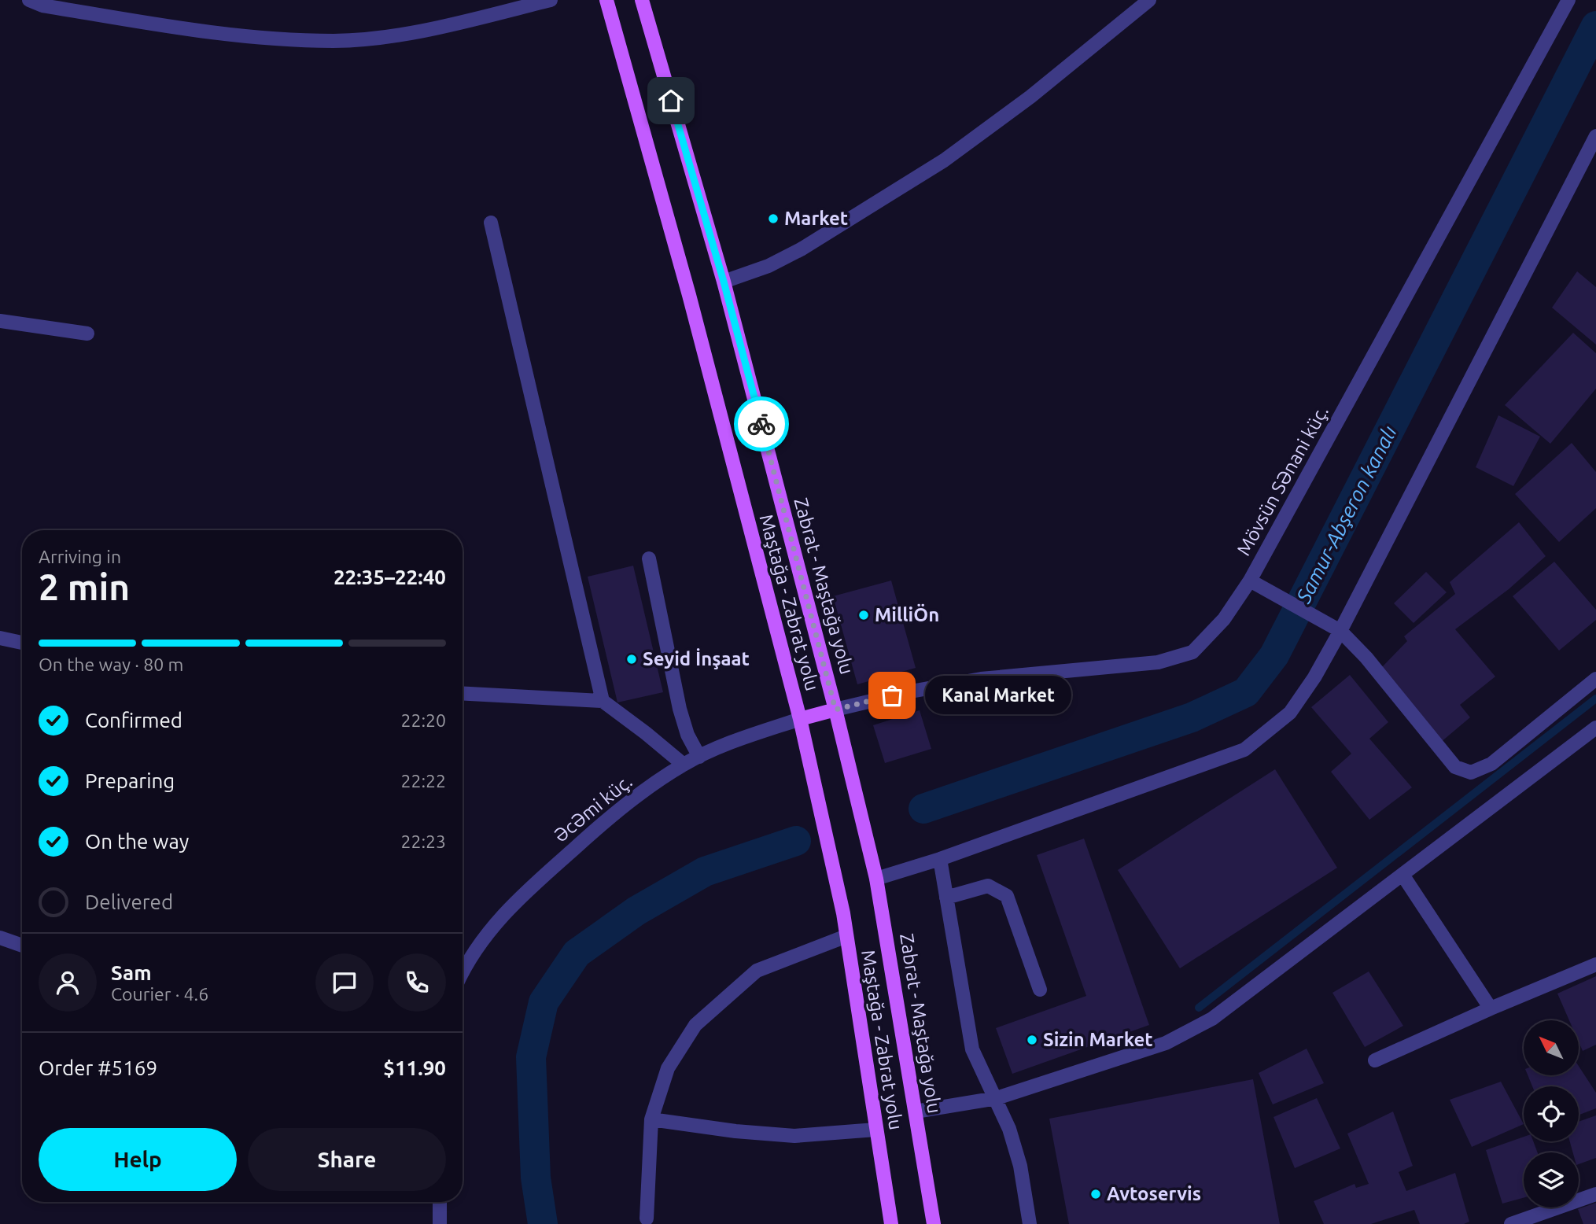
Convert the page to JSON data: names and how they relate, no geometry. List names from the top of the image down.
{
  "streets": {
    "main road": ["Zabrat - Maştağa yolu", "Maştağa - Zabrat yolu"],
    "street": ["Mövsün Sənani küç.", "Əcəmi küç."]
  },
  "crossings": [
    ["Mövsün Sənani küç.", "Zabrat - Maştağa yolu"],
    ["Maştağa - Zabrat yolu", "Əcəmi küç."]
  ],
  "water": ["Samur-Abşeron kanalı"],
  "places": [
    "Market",
    "MilliÖn",
    "Seyid İnşaat",
    "Kanal Market",
    "Sizin Market",
    "Avtoservis"
  ],
  "north": "top left",
  "page": {
    "heading": ["2 min", "Arriving in", "22:35–22:40"],
    "panel": [
      "Sam",
      "Courier · 4.6",
      "Order #5169",
      "$11.90"
    ],
    "bar": "On the way · 80 m",
    "bubble": "Kanal Market",
    "list": [
      ["Confirmed", "22:20"],
      ["Preparing", "22:22"],
      ["On the way", "22:23"],
      "Delivered"
    ],
    "buttons": ["Help", "Share"]
  }
}
